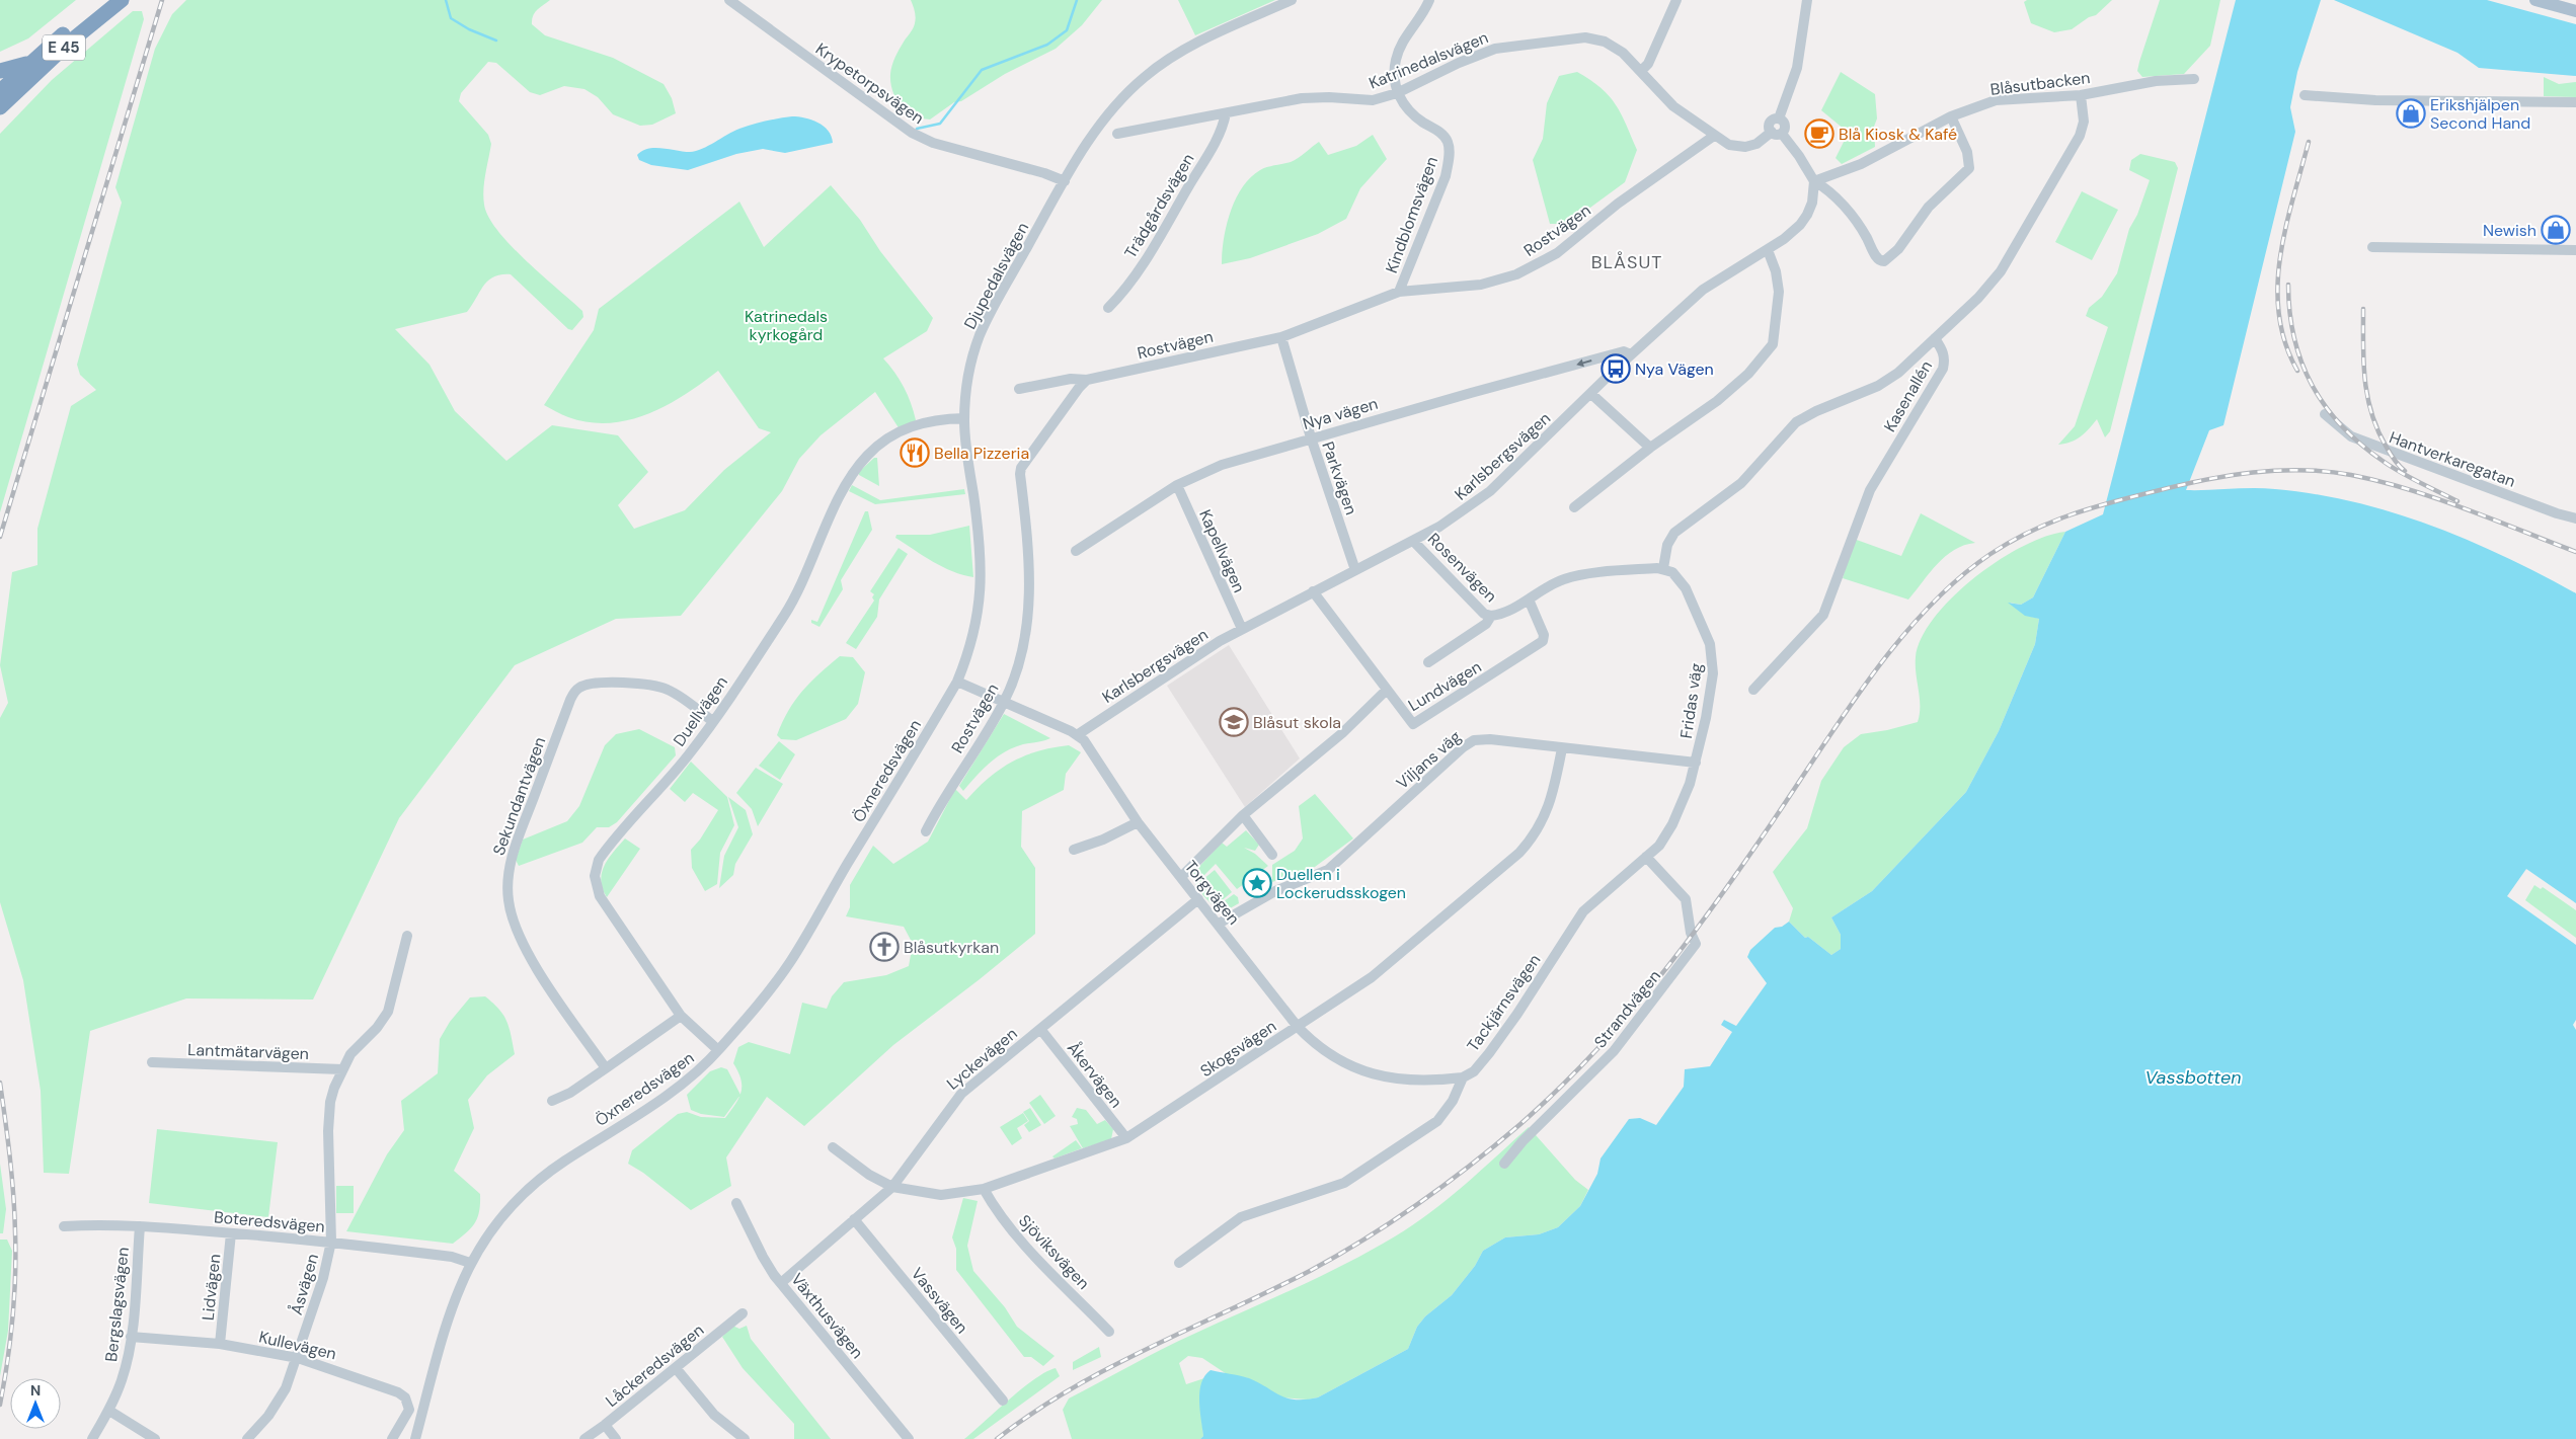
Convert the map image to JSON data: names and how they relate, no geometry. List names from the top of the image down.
{
  "streets": {
    "highway": ["E 45"],
    "street": [
      "Katrinedalsvägen",
      "Krypetorpsvägen",
      "Blåsutbacken",
      "Trädgårdsvägen",
      "Kindblomsvägen",
      "Rostvägen",
      "Djupedalsvägen",
      "Kasenallén",
      "Nya vägen",
      "Karlsbergsvägen",
      "Hantverkaregatan",
      "Parkvägen",
      "Kapellvägen",
      "Rosenvägen",
      "Lundvägen",
      "Fridas väg",
      "Duellvägen",
      "Viljans väg",
      "Öxneredsvägen",
      "Sekundantvägen",
      "Torgvägen",
      "Tackjärnsvägen",
      "Strandvägen",
      "Skogsvägen",
      "Lantmätarvägen",
      "Lyckevägen",
      "Åkervägen",
      "Boteredsvägen",
      "Sjöviksvägen",
      "Åsvägen",
      "Lidvägen",
      "Vassvägen",
      "Bergslagsvägen",
      "Växthusvägen",
      "Kullevägen",
      "Låckeredsvägen"
    ]
  },
  "crossings": [
    ["Katrinedalsvägen", "Trädgårdsvägen"],
    ["Katrinedalsvägen", "Kindblomsvägen"],
    ["Katrinedalsvägen", "Rostvägen"],
    ["Krypetorpsvägen", "Djupedalsvägen"],
    ["Blåsutbacken", "Kasenallén"],
    ["Blåsutbacken", "Karlsbergsvägen"],
    ["Kindblomsvägen", "Rostvägen"],
    ["Rostvägen", "Parkvägen"],
    ["Rostvägen", "Torgvägen"],
    ["Djupedalsvägen", "Duellvägen"],
    ["Djupedalsvägen", "Öxneredsvägen"],
    ["Djupedalsvägen", "Torgvägen"],
    ["Nya vägen", "Karlsbergsvägen"],
    ["Nya vägen", "Parkvägen"],
    ["Nya vägen", "Kapellvägen"],
    ["Karlsbergsvägen", "Parkvägen"],
    ["Karlsbergsvägen", "Kapellvägen"],
    ["Karlsbergsvägen", "Rosenvägen"],
    ["Karlsbergsvägen", "Lundvägen"],
    ["Karlsbergsvägen", "Torgvägen"],
    ["Fridas väg", "Viljans väg"],
    ["Fridas väg", "Tackjärnsvägen"],
    ["Duellvägen", "Öxneredsvägen"],
    ["Duellvägen", "Sekundantvägen"],
    ["Viljans väg", "Torgvägen"],
    ["Viljans väg", "Tackjärnsvägen"],
    ["Viljans väg", "Skogsvägen"],
    ["Öxneredsvägen", "Torgvägen"],
    ["Öxneredsvägen", "Boteredsvägen"],
    ["Torgvägen", "Tackjärnsvägen"],
    ["Torgvägen", "Skogsvägen"],
    ["Torgvägen", "Lyckevägen"],
    ["Tackjärnsvägen", "Strandvägen"],
    ["Skogsvägen", "Lyckevägen"],
    ["Skogsvägen", "Åkervägen"],
    ["Skogsvägen", "Sjöviksvägen"],
    ["Lantmätarvägen", "Åsvägen"],
    ["Lyckevägen", "Åkervägen"],
    ["Lyckevägen", "Vassvägen"],
    ["Lyckevägen", "Växthusvägen"],
    ["Boteredsvägen", "Åsvägen"],
    ["Boteredsvägen", "Lidvägen"],
    ["Boteredsvägen", "Bergslagsvägen"],
    ["Åsvägen", "Kullevägen"],
    ["Lidvägen", "Kullevägen"],
    ["Bergslagsvägen", "Kullevägen"]
  ],
  "one_way": ["Nya vägen"],
  "districts": ["BLÅSUT"],
  "water": ["Vassbotten"],
  "parks": ["Katrinedals kyrkogård"],
  "places": {
    "shop": ["Erikshjälpen Second Hand", "Newish"],
    "cafe": ["Blå Kiosk & Kafé"],
    "bus stop": ["Nya Vägen"],
    "restaurant": ["Bella Pizzeria"],
    "school or university": ["Blåsut skola"],
    "place": ["Duellen i Lockerudsskogen"],
    "church": ["Blåsutkyrkan"]
  },
  "north": "top"
}
